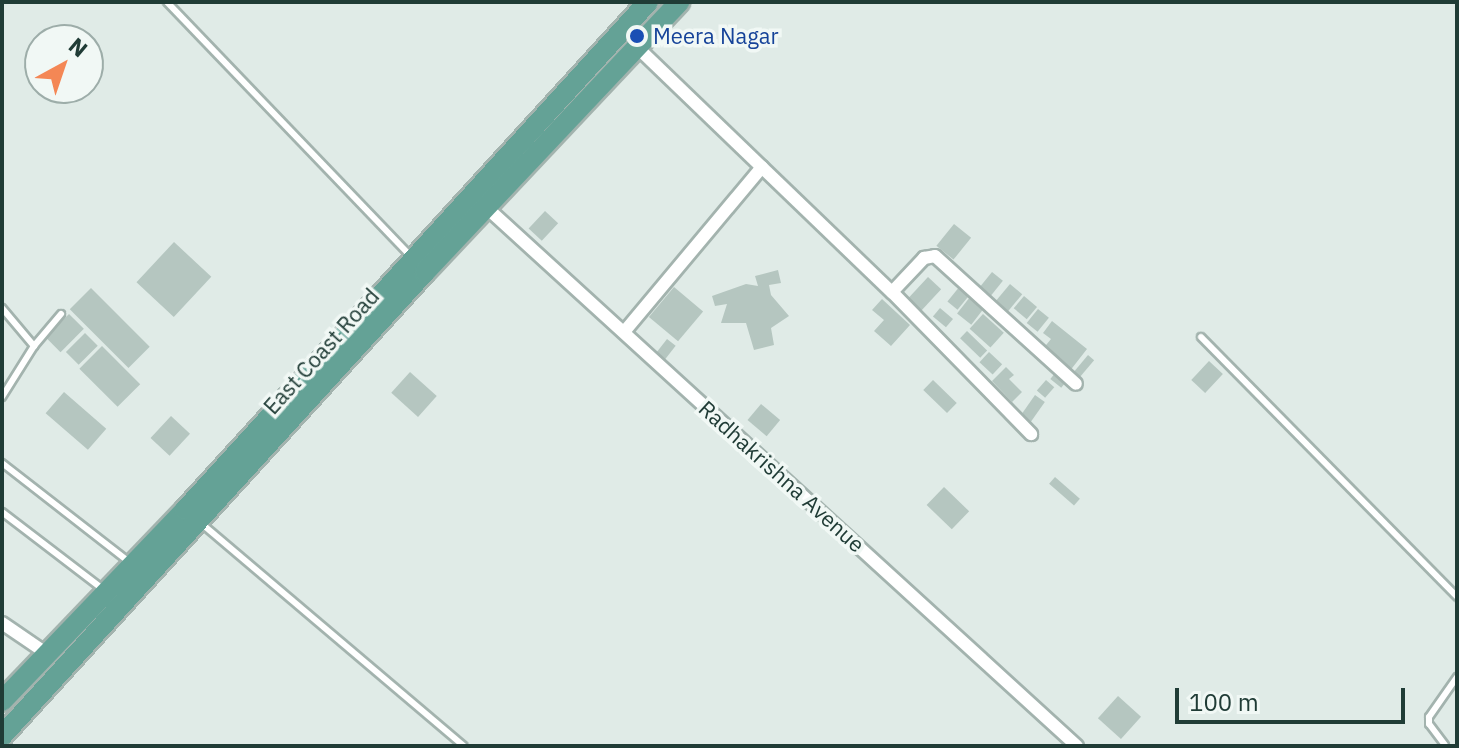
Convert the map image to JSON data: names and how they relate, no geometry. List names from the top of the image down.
{
  "streets": {
    "main road": ["East Coast Road"],
    "street": ["Radhakrishna Avenue"]
  },
  "crossings": [
    ["East Coast Road", "Radhakrishna Avenue"]
  ],
  "places": ["Meera Nagar"],
  "scale_bar": "100 m",
  "north": "top right"
}
